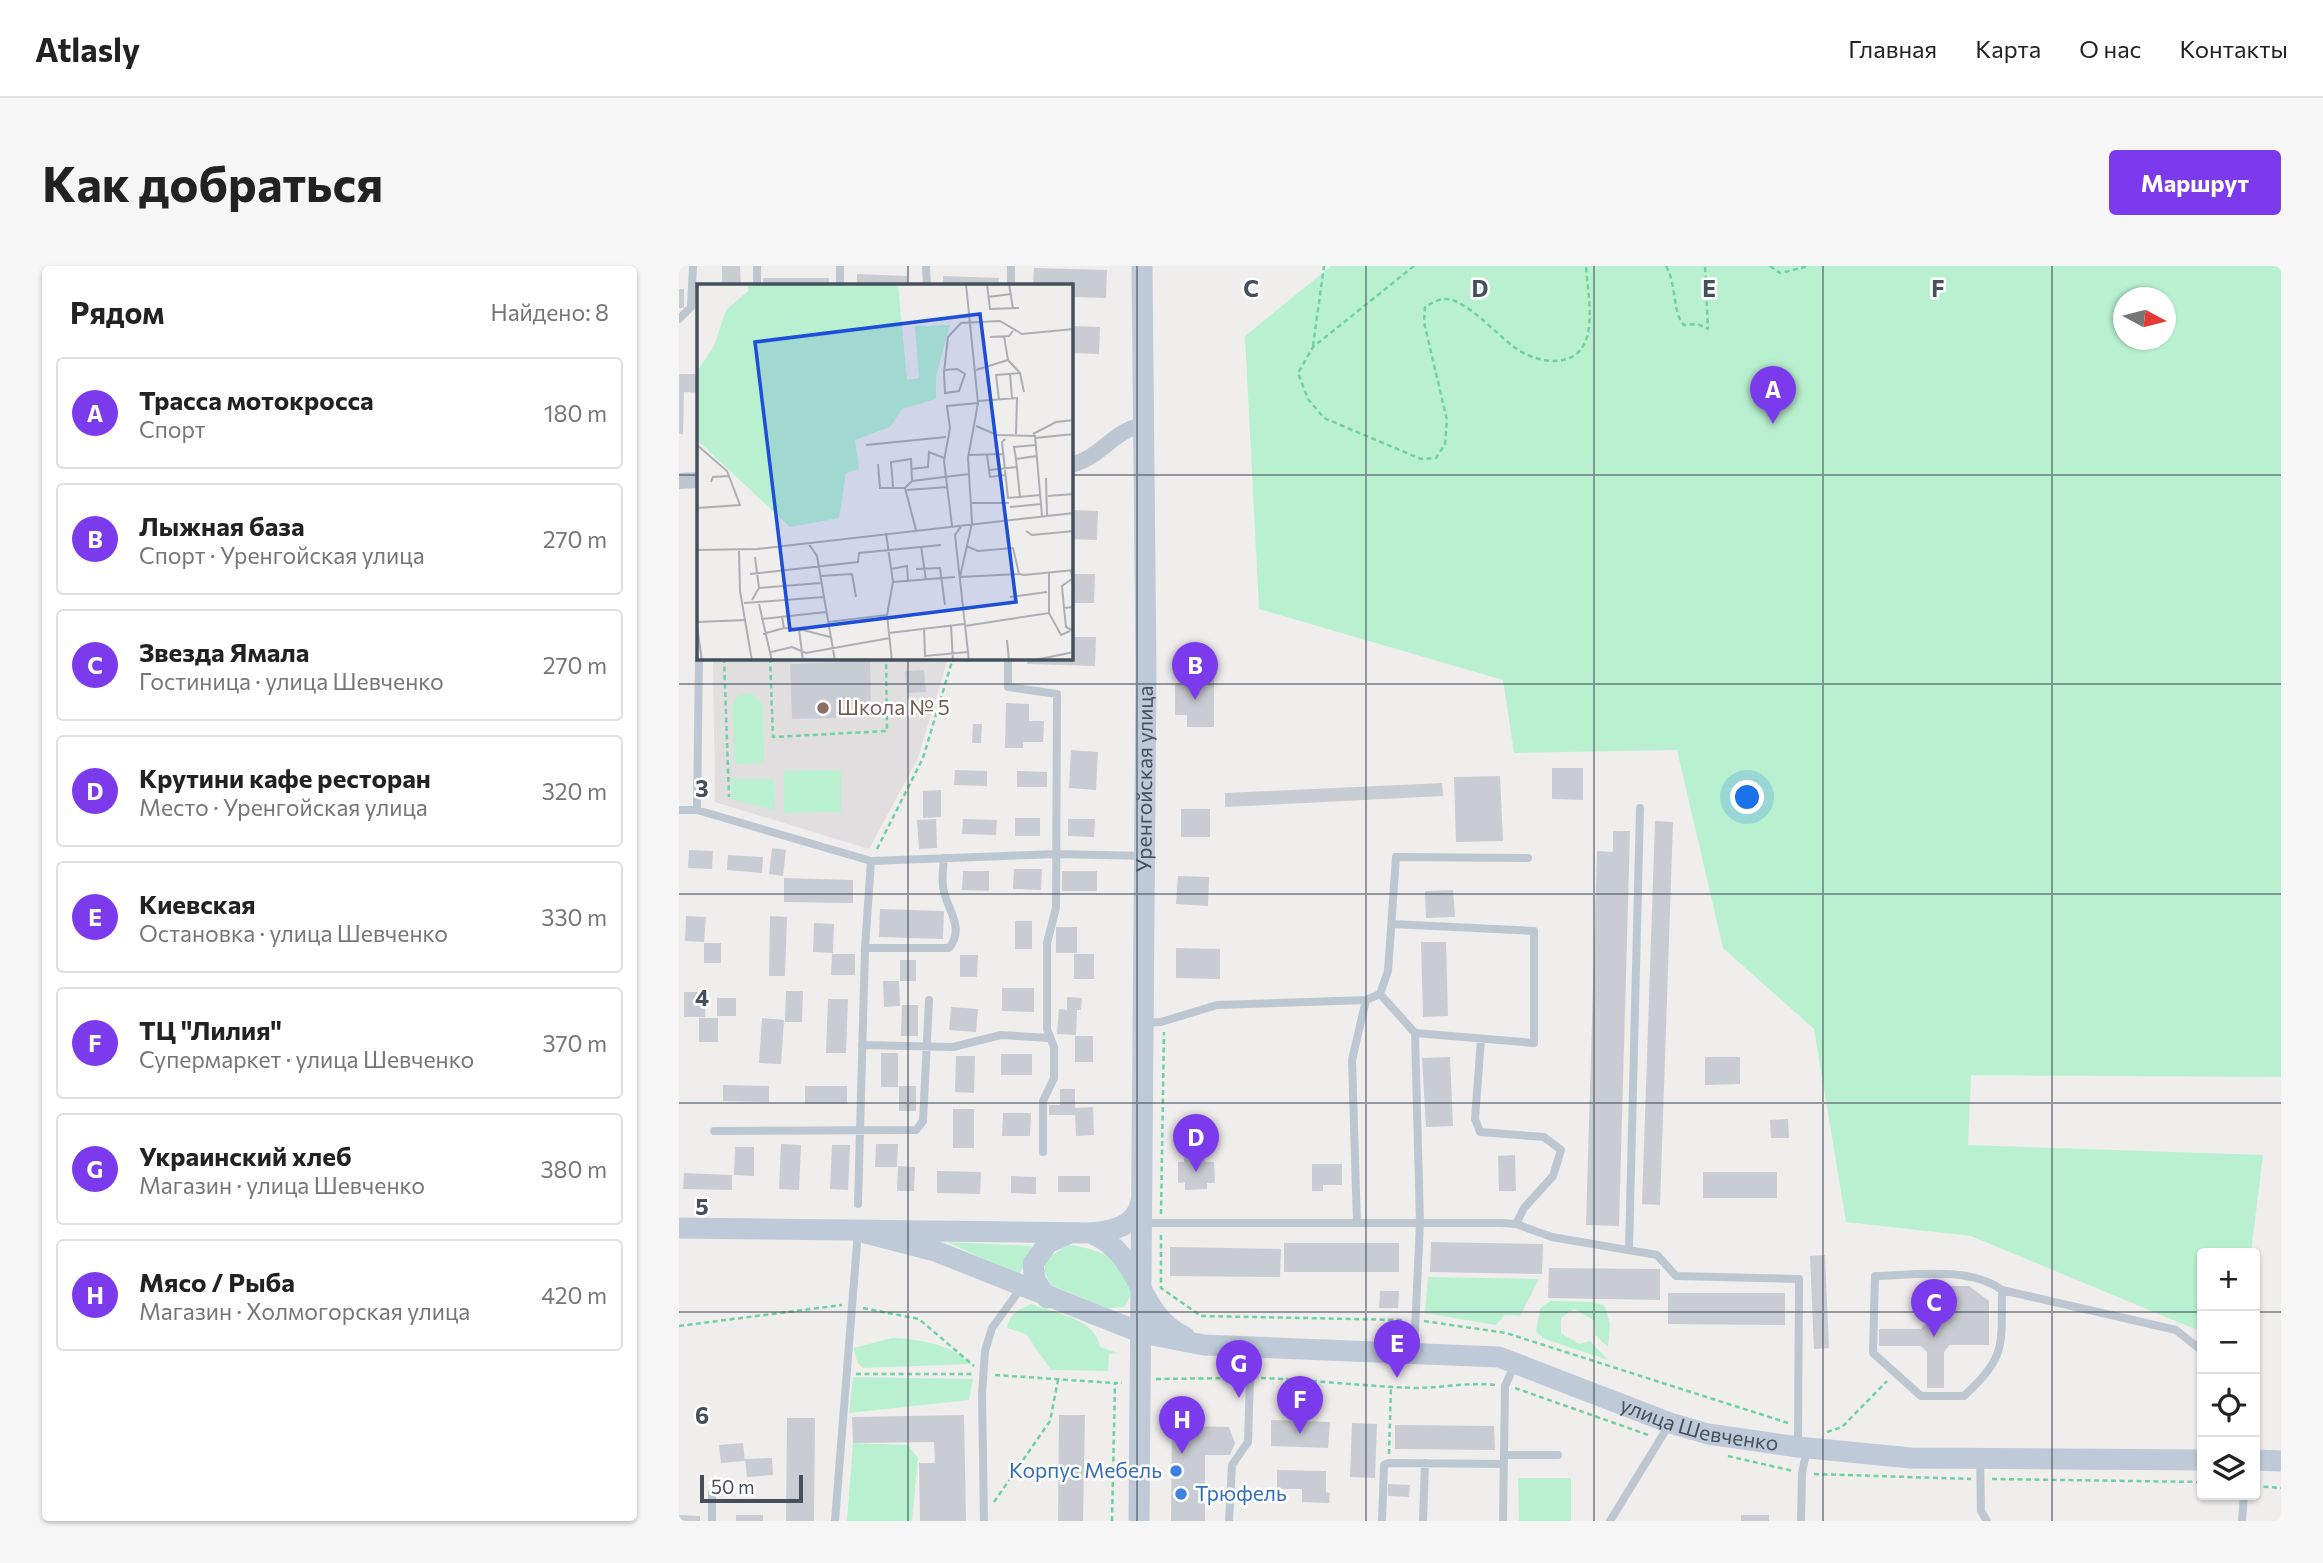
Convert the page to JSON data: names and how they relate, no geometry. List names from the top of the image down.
{
  "streets": {
    "street": ["Уренгойская улица", "улица Шевченко"]
  },
  "places": ["Школа № 5", "Корпус Мебель", "Трюфель"],
  "scale_bar": "50 m",
  "north": "right",
  "page": {
    "header": "Atlasly",
    "nav": [
      "Главная",
      "Карта",
      "О нас",
      "Контакты"
    ],
    "buttons": "Маршрут",
    "title": "Как добраться",
    "heading": ["Рядом", "Найдено: 8"],
    "list": [
      {
        "mark": "A",
        "name": "Трасса мотокросса",
        "note": "Спорт",
        "value": "180 m"
      },
      {
        "mark": "B",
        "name": "Лыжная база",
        "note": "Спорт · Уренгойская улица",
        "value": "270 m"
      },
      {
        "mark": "C",
        "name": "Звезда Ямала",
        "note": "Гостиница · улица Шевченко",
        "value": "270 m"
      },
      {
        "mark": "D",
        "name": "Крутини кафе ресторан",
        "note": "Место · Уренгойская улица",
        "value": "320 m"
      },
      {
        "mark": "E",
        "name": "Киевская",
        "note": "Остановка · улица Шевченко",
        "value": "330 m"
      },
      {
        "mark": "F",
        "name": "ТЦ \"Лилия\"",
        "note": "Супермаркет · улица Шевченко",
        "value": "370 m"
      },
      {
        "mark": "G",
        "name": "Украинский хлеб",
        "note": "Магазин · улица Шевченко",
        "value": "380 m"
      },
      {
        "mark": "H",
        "name": "Мясо / Рыба",
        "note": "Магазин · Холмогорская улица",
        "value": "420 m"
      }
    ],
    "pins": [
      "A",
      "B",
      "D",
      "C",
      "E",
      "G",
      "F",
      "H"
    ],
    "map_buttons": ["+", "−"],
    "scale": "50 m"
  },
  "grid": {
    "columns": [
      "C",
      "D",
      "E",
      "F"
    ],
    "rows": [
      "3",
      "4",
      "5",
      "6"
    ]
  }
}
